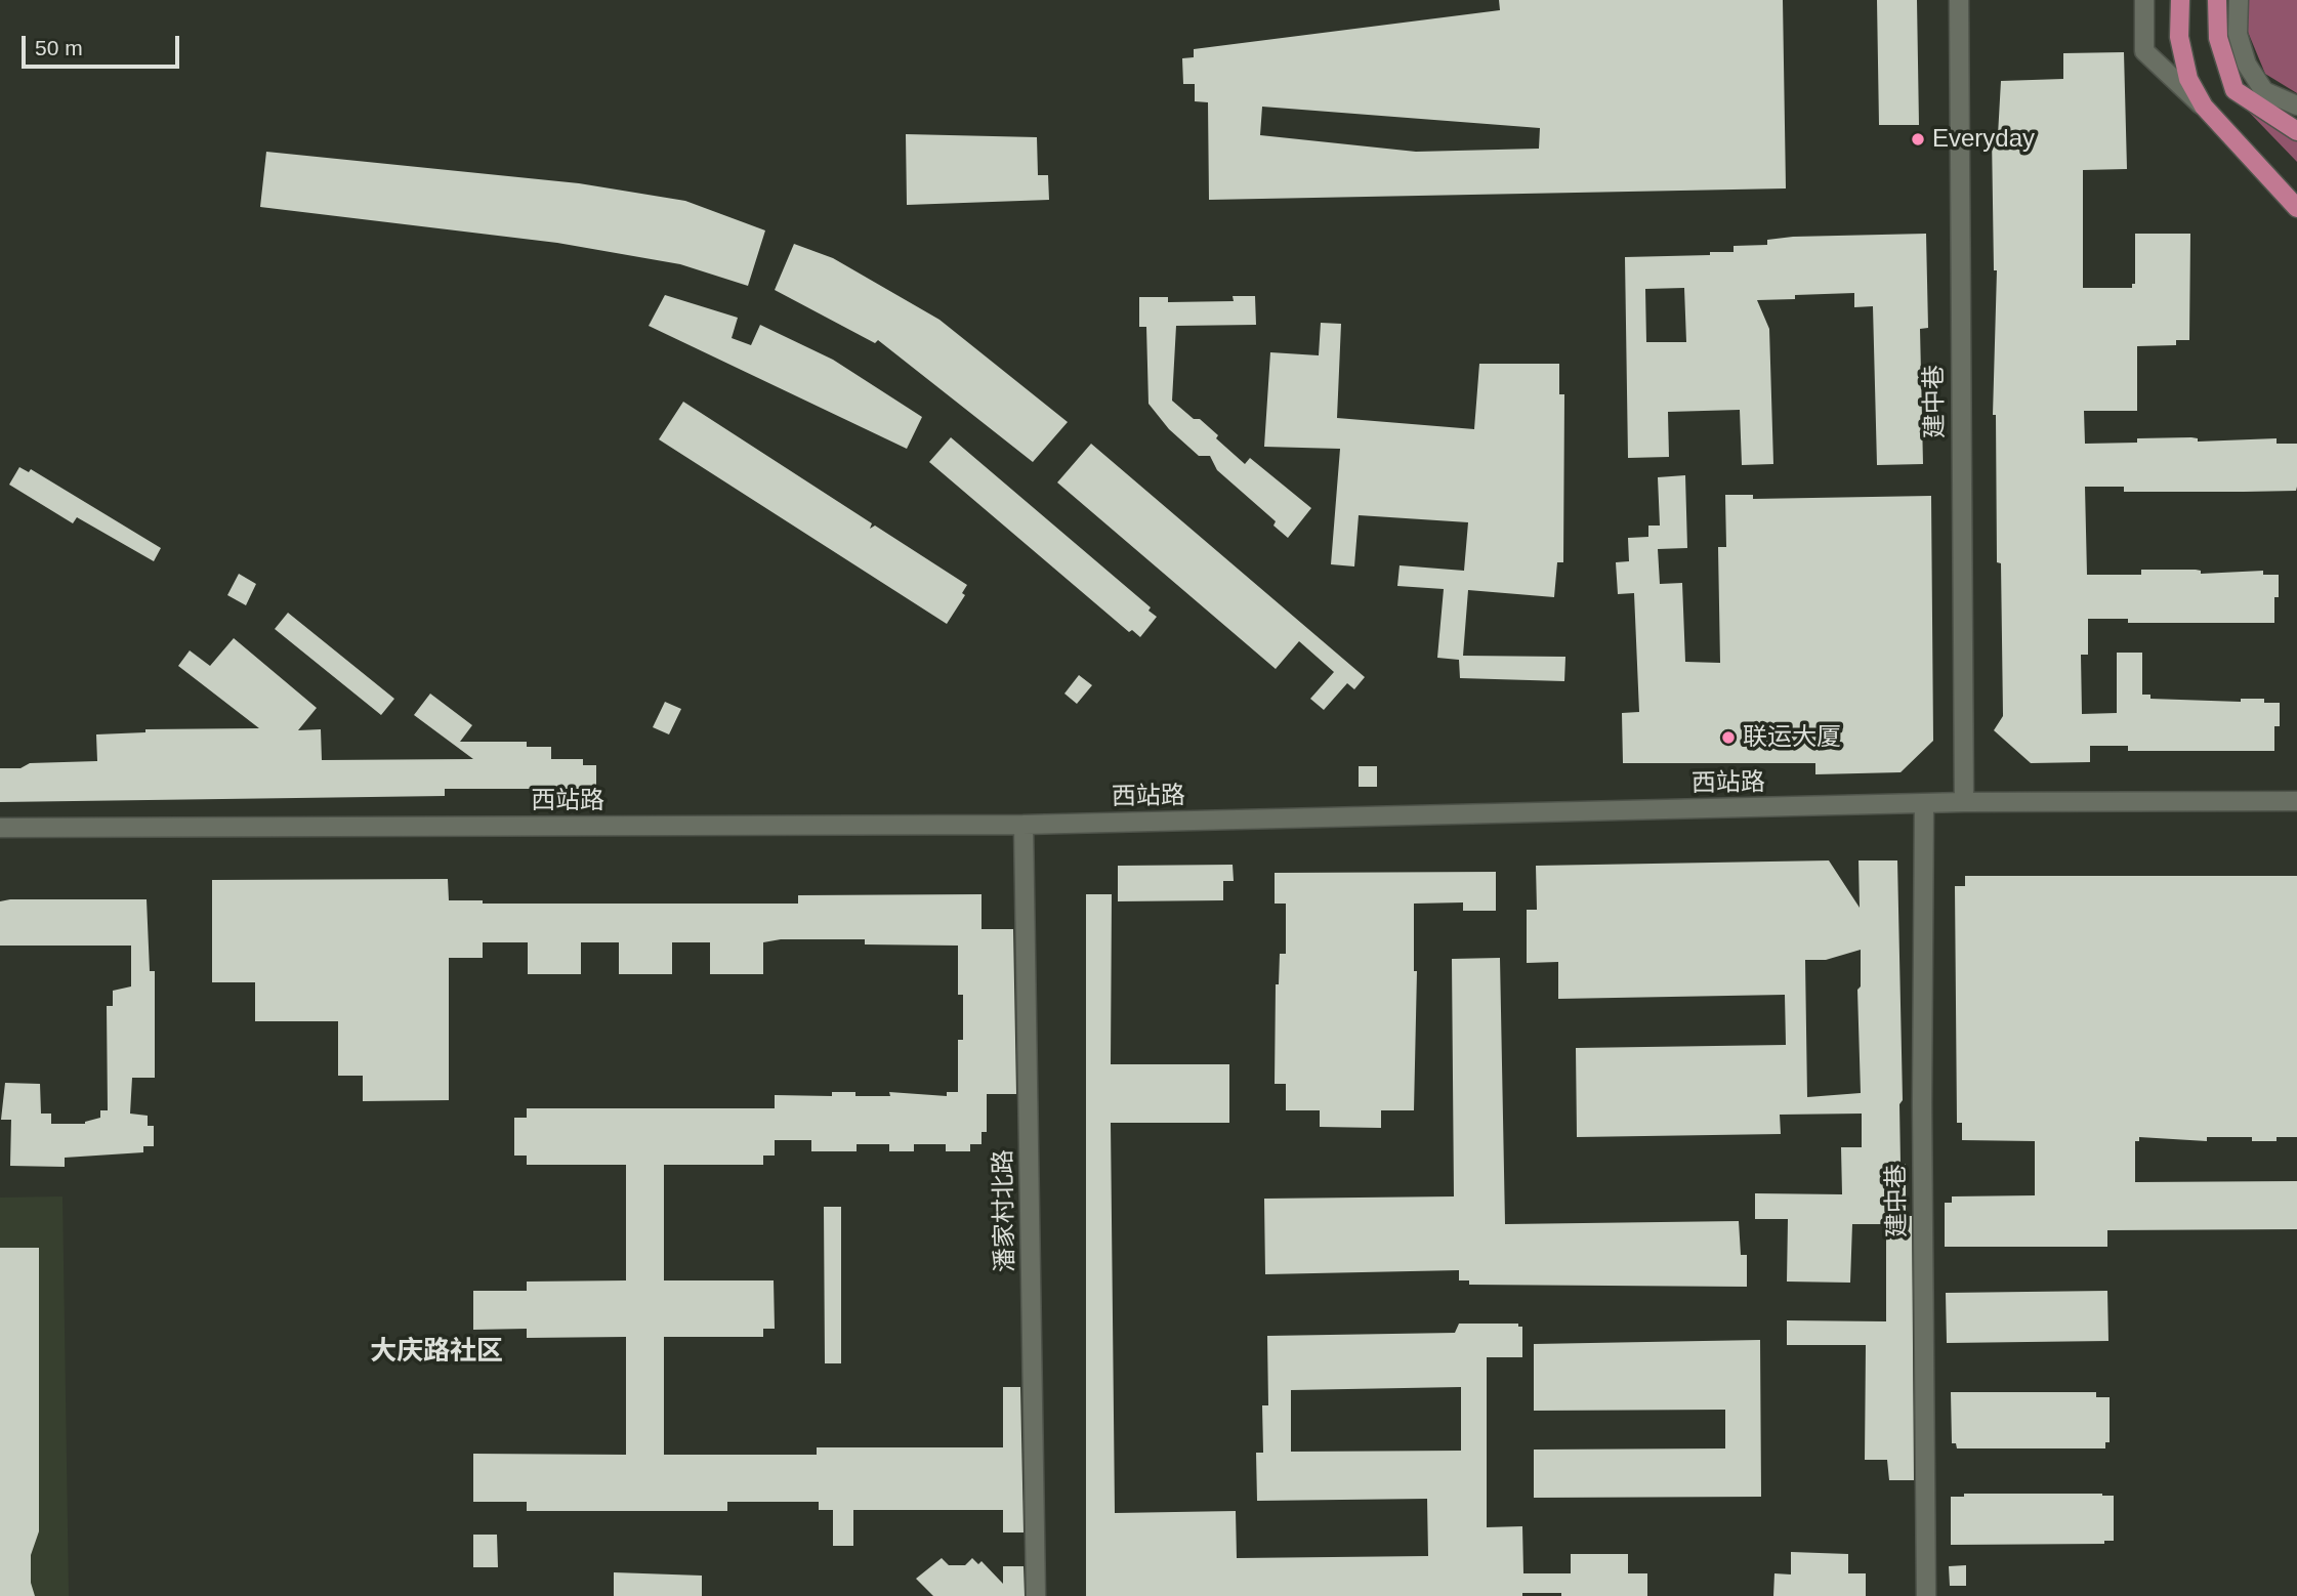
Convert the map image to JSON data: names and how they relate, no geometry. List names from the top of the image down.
{
  "streets": {
    "street": ["建中巷", "西站路", "潘家村北路"]
  },
  "crossings": [
    ["建中巷", "西站路"],
    ["西站路", "潘家村北路"]
  ],
  "districts": ["大庆路社区"],
  "places": ["Everyday", "联运大厦"],
  "scale_bar": "50 m"
}
